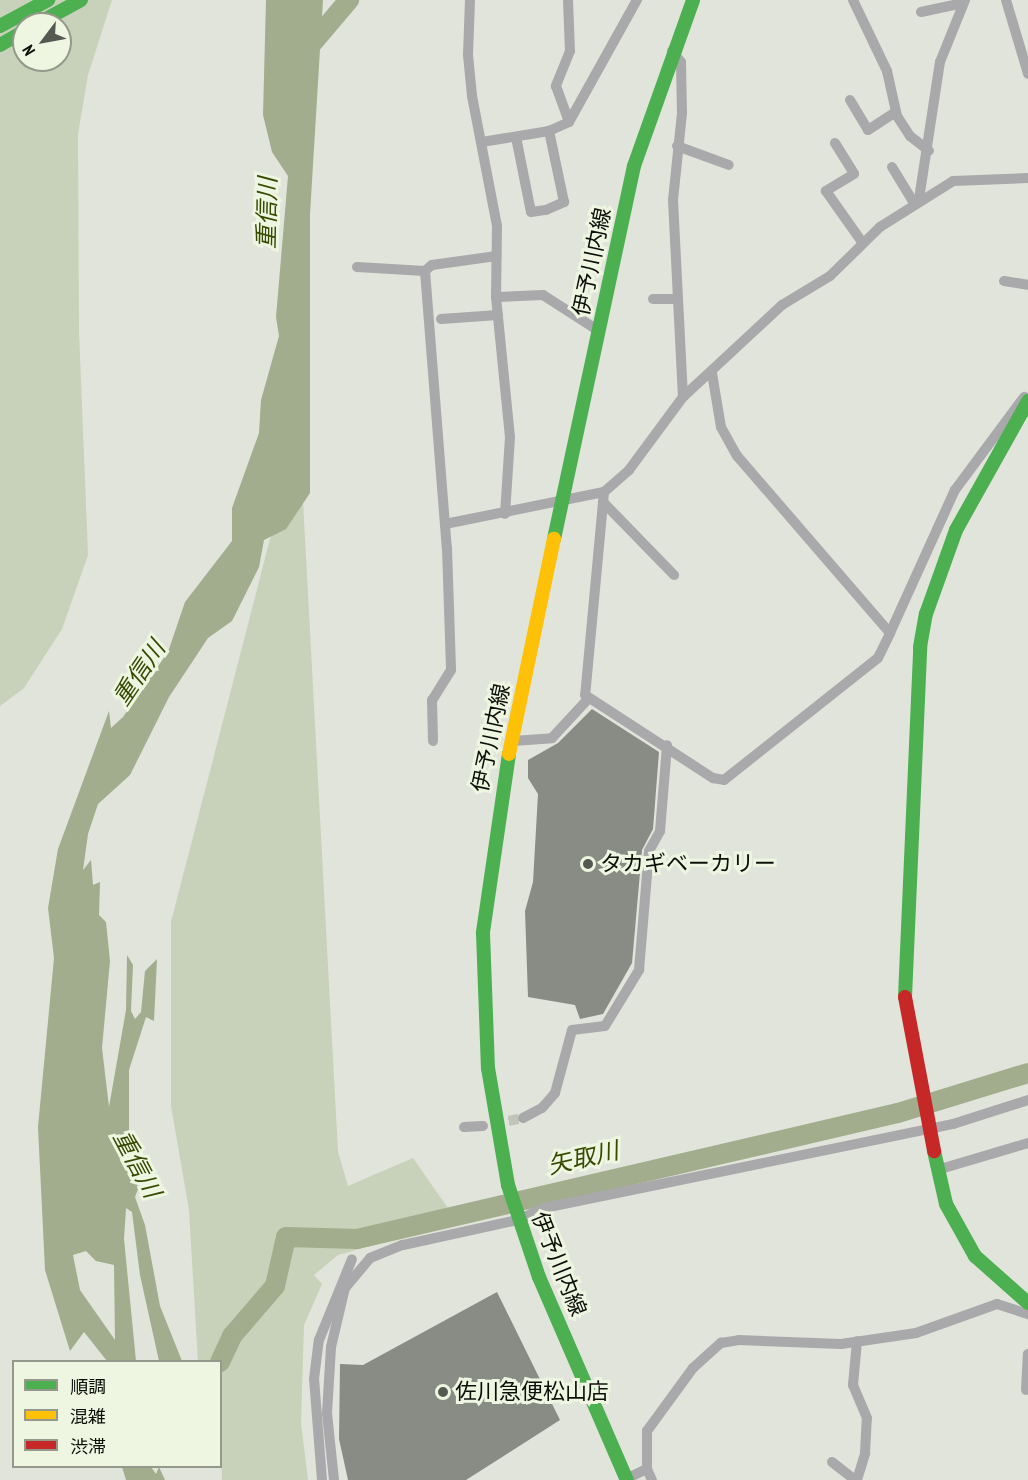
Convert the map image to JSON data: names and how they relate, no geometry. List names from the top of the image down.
{
  "streets": {
    "main road": ["伊予川内線"]
  },
  "water": ["重信川", "矢取川"],
  "places": ["タカギベーカリー", "佐川急便松山店"],
  "legend": ["順調", "混雑", "渋滞"],
  "north": "bottom left"
}
